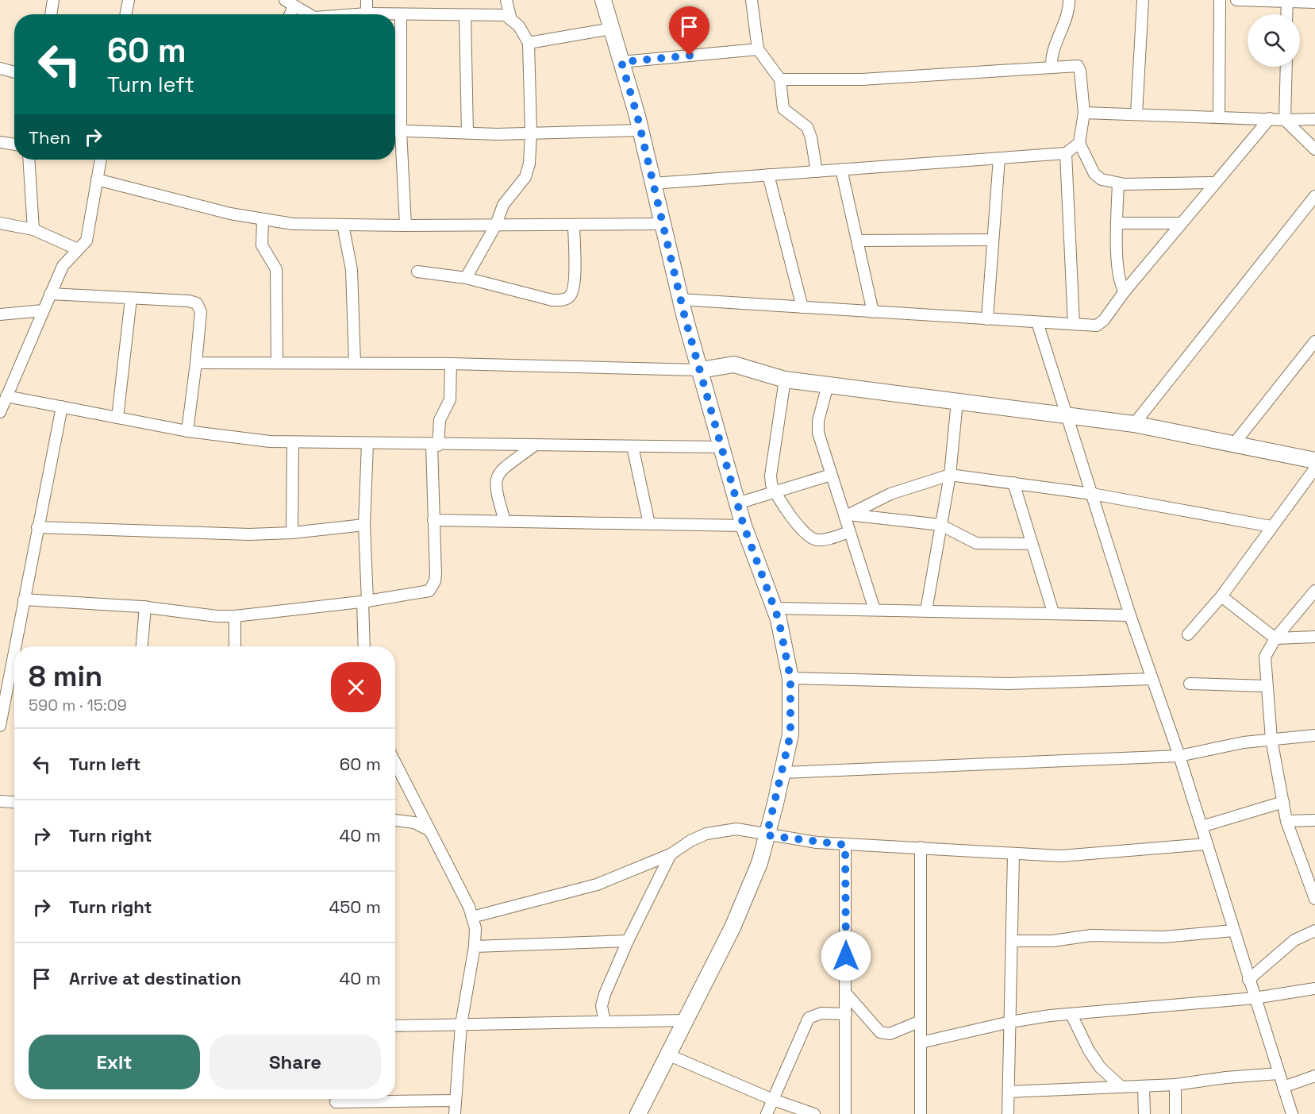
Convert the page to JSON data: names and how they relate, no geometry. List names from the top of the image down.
{
  "page": {
    "turn": ["60 m", "Turn left"],
    "then": "Then",
    "heading": ["8 min", "590 m · 15:09"],
    "list": [
      {
        "name": "Turn left",
        "value": "60 m"
      },
      {
        "name": "Turn right",
        "value": "40 m"
      },
      {
        "name": "Turn right",
        "value": "450 m"
      },
      {
        "name": "Arrive at destination",
        "value": "40 m"
      }
    ],
    "buttons": ["Exit", "Share"]
  }
}
